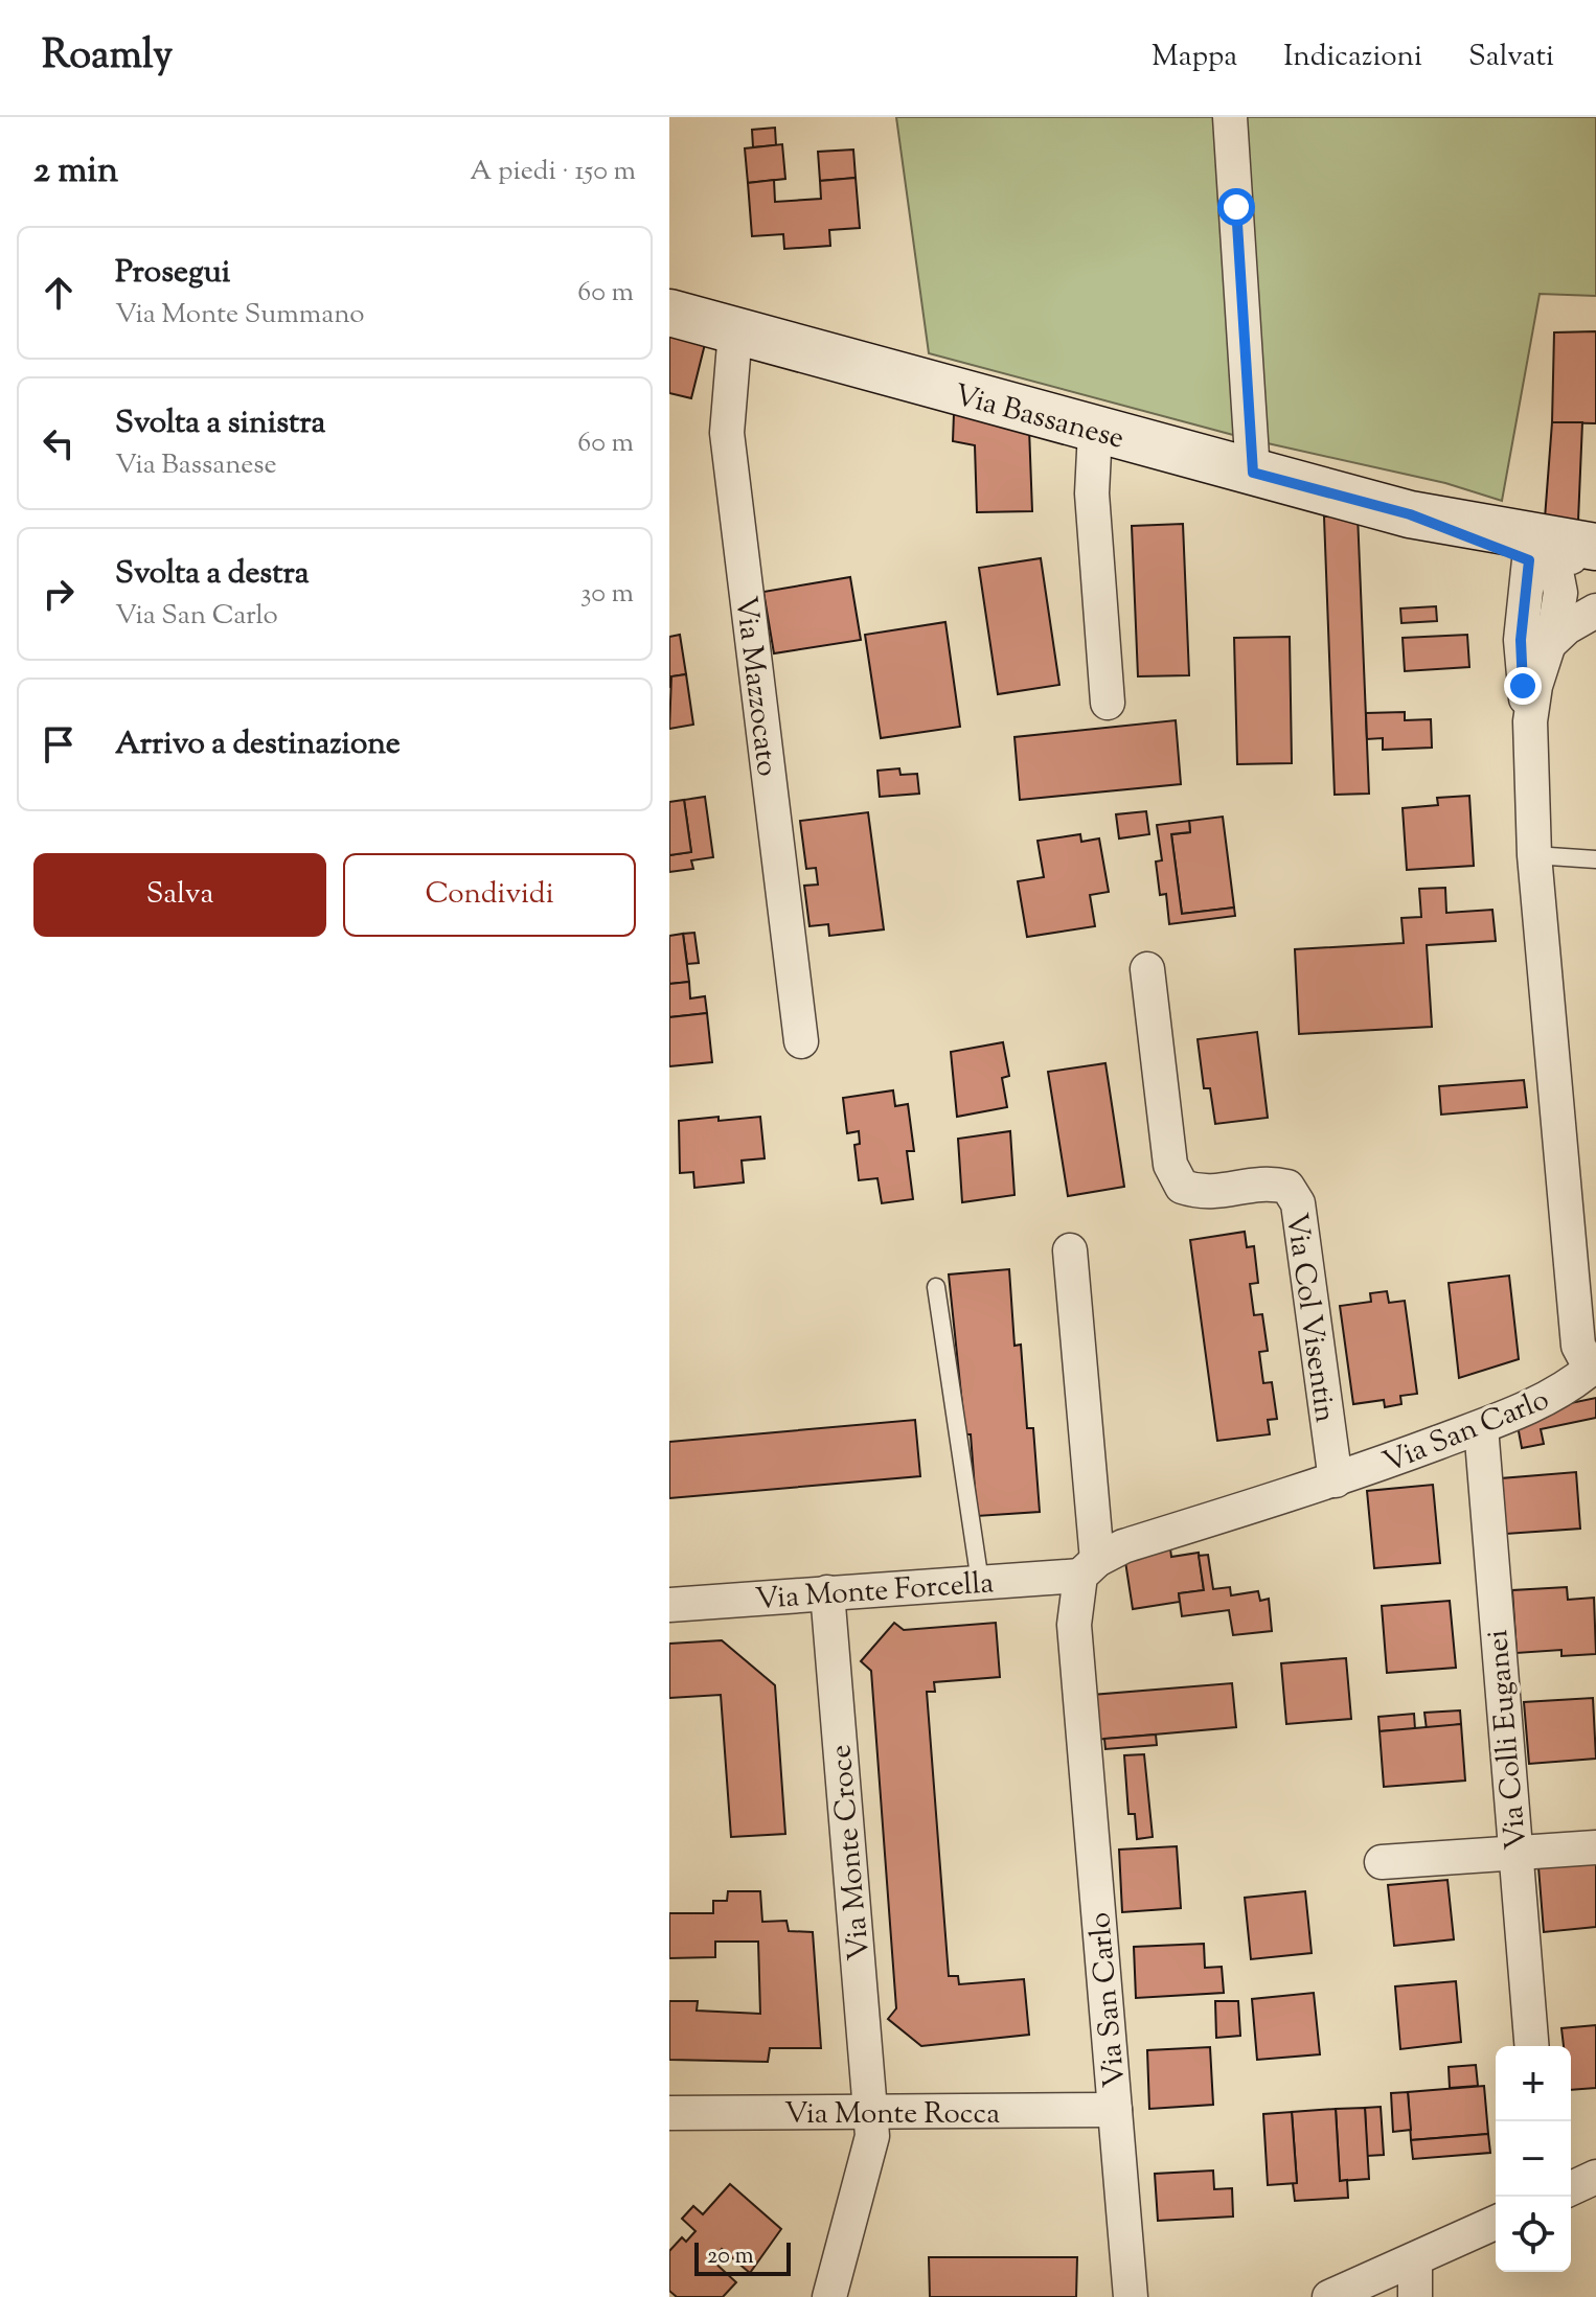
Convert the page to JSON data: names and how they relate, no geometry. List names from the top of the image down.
{
  "streets": {
    "main road": ["Via Bassanese"],
    "street": [
      "Via Mazzocato",
      "Via Col Visentin",
      "Via San Carlo",
      "Via Monte Forcella",
      "Via Colli Euganei",
      "Via Monte Croce",
      "Via Monte Rocca"
    ]
  },
  "crossings": [
    ["Via Bassanese", "Via Mazzocato"],
    ["Via Bassanese", "Via San Carlo"],
    ["Via Col Visentin", "Via San Carlo"],
    ["Via San Carlo", "Via Monte Forcella"],
    ["Via San Carlo", "Via Colli Euganei"],
    ["Via San Carlo", "Via Monte Rocca"],
    ["Via Monte Forcella", "Via Monte Croce"],
    ["Via Monte Croce", "Via Monte Rocca"]
  ],
  "scale_bar": "20 m",
  "page": {
    "header": "Roamly",
    "nav": ["Mappa", "Indicazioni", "Salvati"],
    "heading": ["2 min", "A piedi · 150 m"],
    "list": [
      ["Prosegui", "Via Monte Summano", "60 m"],
      ["Svolta a sinistra", "Via Bassanese", "60 m"],
      ["Svolta a destra", "Via San Carlo", "30 m"],
      "Arrivo a destinazione"
    ],
    "buttons": ["Salva", "Condividi"],
    "map_buttons": ["+", "−"],
    "scale": "20 m"
  }
}
